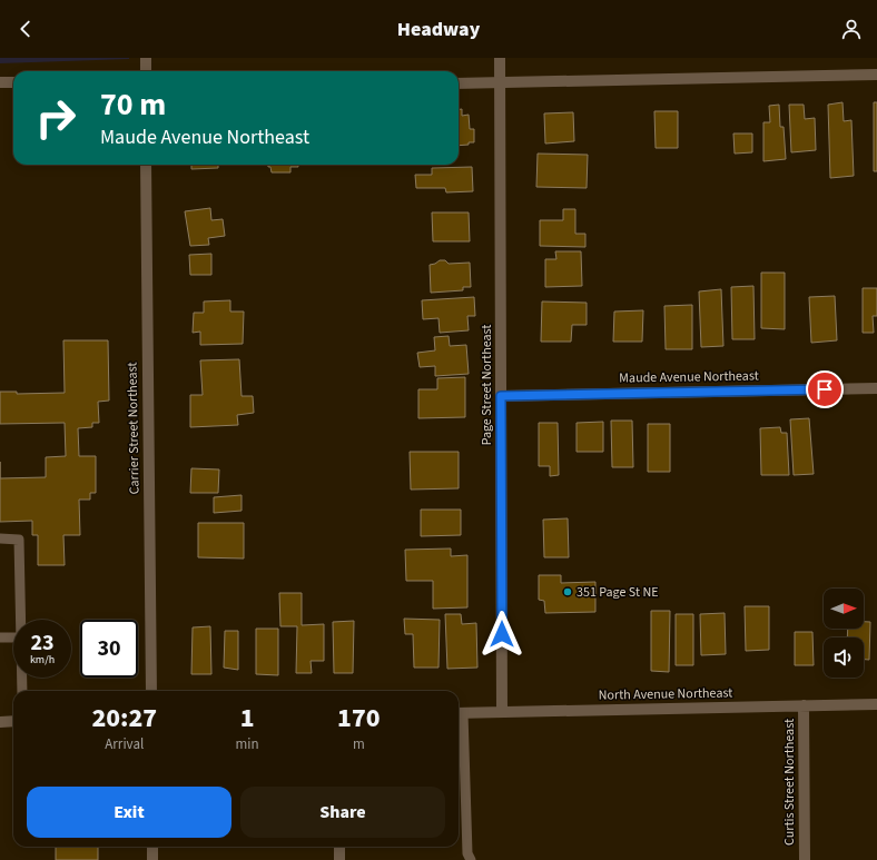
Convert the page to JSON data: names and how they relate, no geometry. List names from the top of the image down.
{
  "streets": {
    "street": [
      "Maude Avenue Northeast",
      "Page Street Northeast",
      "Carrier Street Northeast",
      "North Avenue Northeast",
      "Curtis Street Northeast"
    ]
  },
  "crossings": [
    ["Maude Avenue Northeast", "Page Street Northeast"],
    ["Page Street Northeast", "North Avenue Northeast"],
    ["North Avenue Northeast", "Curtis Street Northeast"]
  ],
  "places": ["351 Page St NE"],
  "north": "right",
  "page": {
    "header": "Headway",
    "turn": ["70 m", "Maude Avenue Northeast"],
    "speed": "23 km/h",
    "limit": "30",
    "eta": [
      "20:27",
      "Arrival",
      "1",
      "min",
      "170",
      "m"
    ],
    "buttons": ["Exit", "Share"]
  }
}
